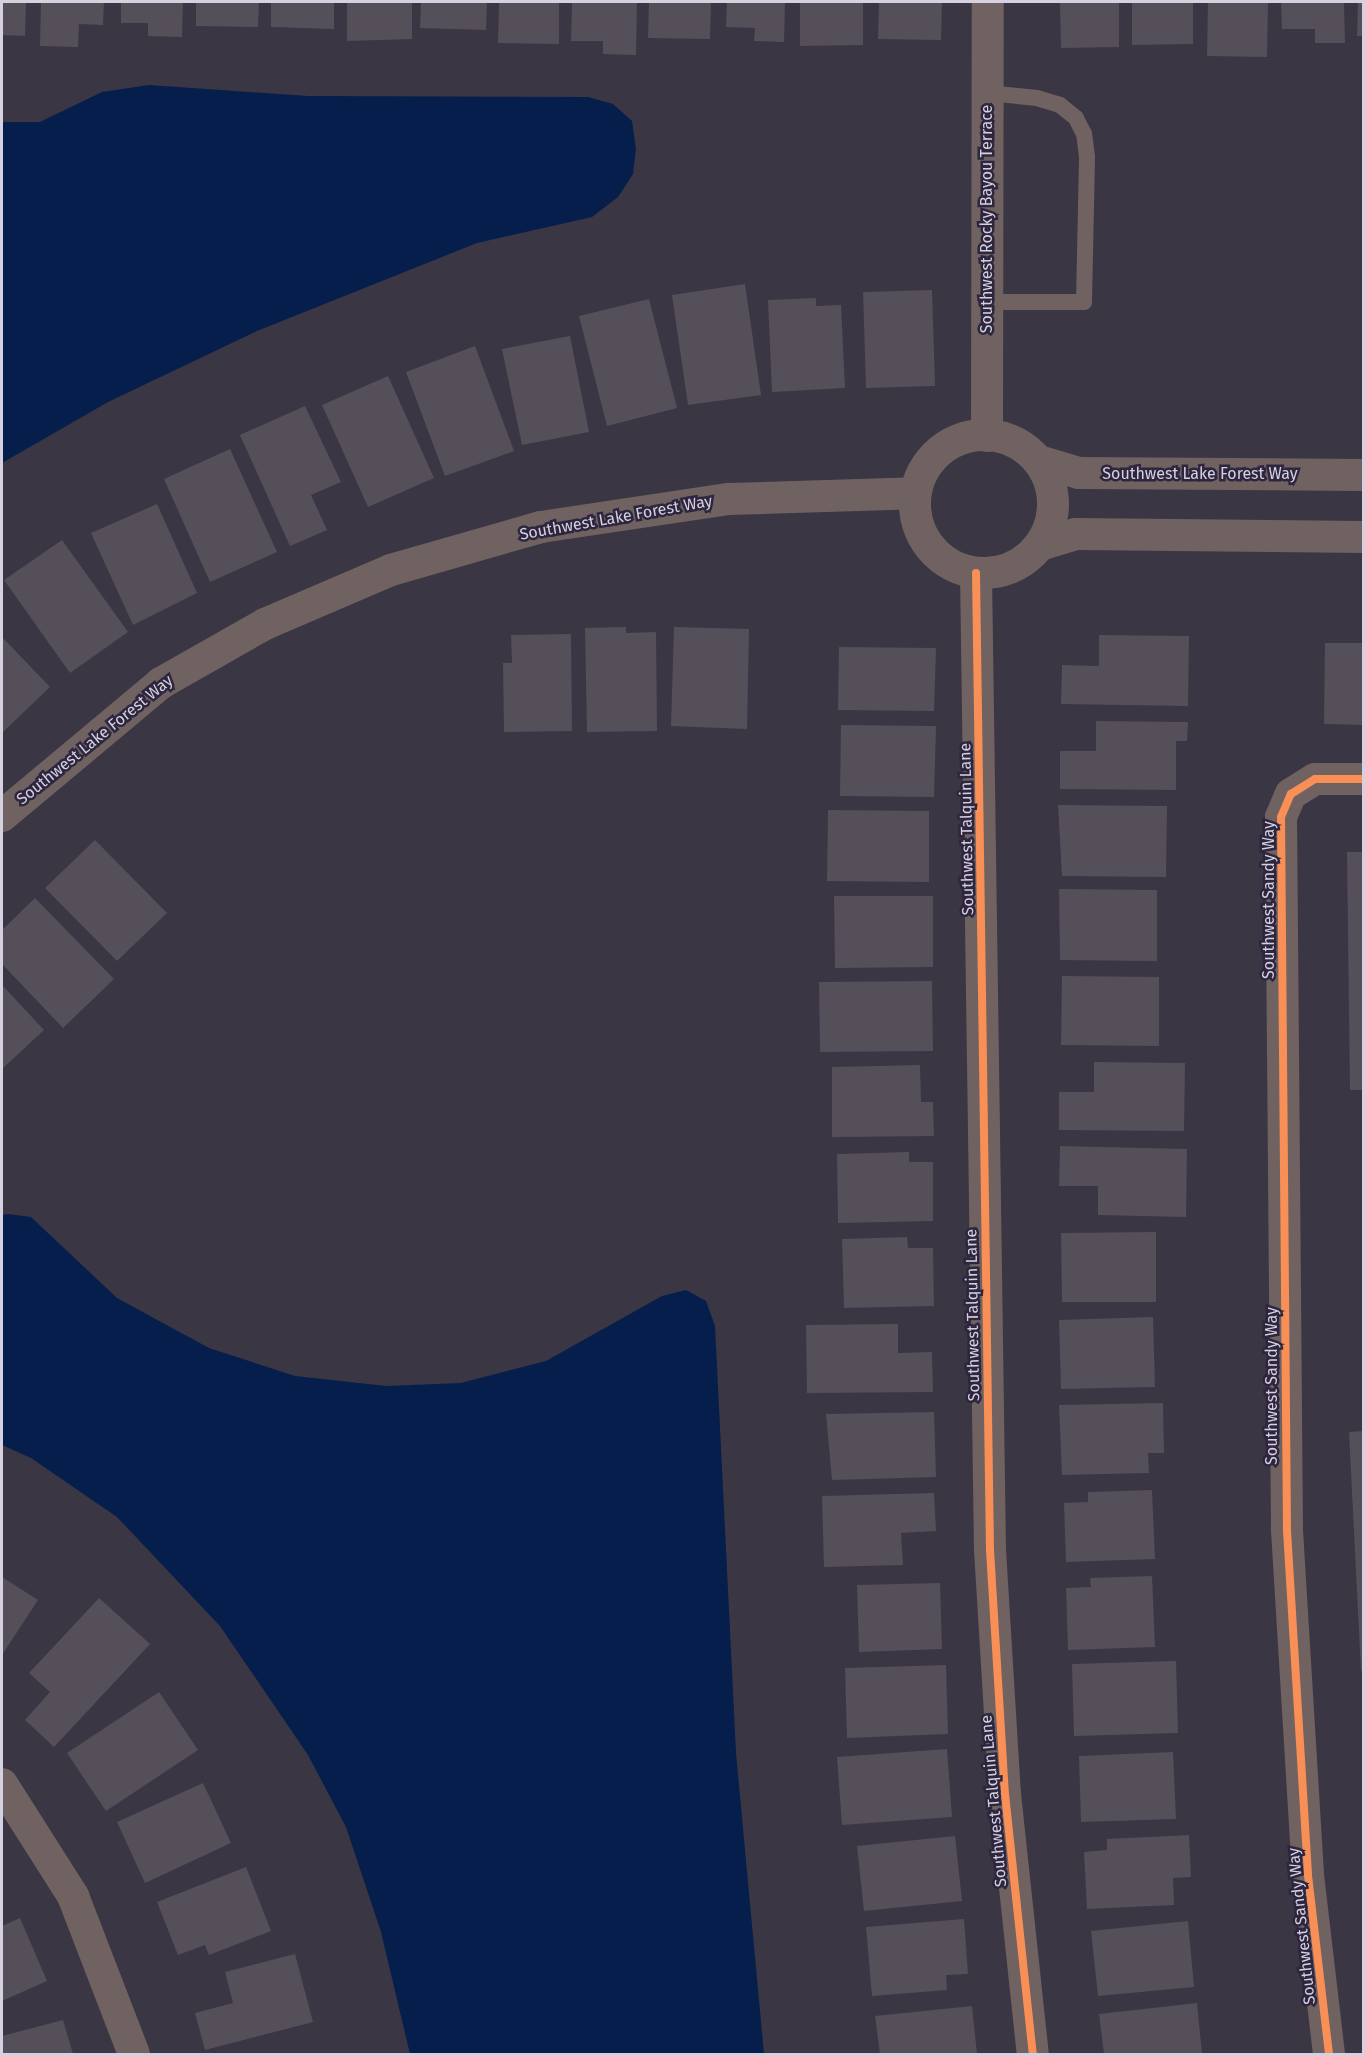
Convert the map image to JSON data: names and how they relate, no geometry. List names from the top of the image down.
{
  "streets": {
    "street": [
      "Southwest Rocky Bayou Terrace",
      "Southwest Lake Forest Way",
      "Southwest Talquin Lane",
      "Southwest Sandy Way"
    ]
  },
  "crossings": [
    ["Southwest Rocky Bayou Terrace", "Southwest Lake Forest Way"],
    ["Southwest Rocky Bayou Terrace", "Southwest Talquin Lane"],
    ["Southwest Lake Forest Way", "Southwest Talquin Lane"]
  ]
}
